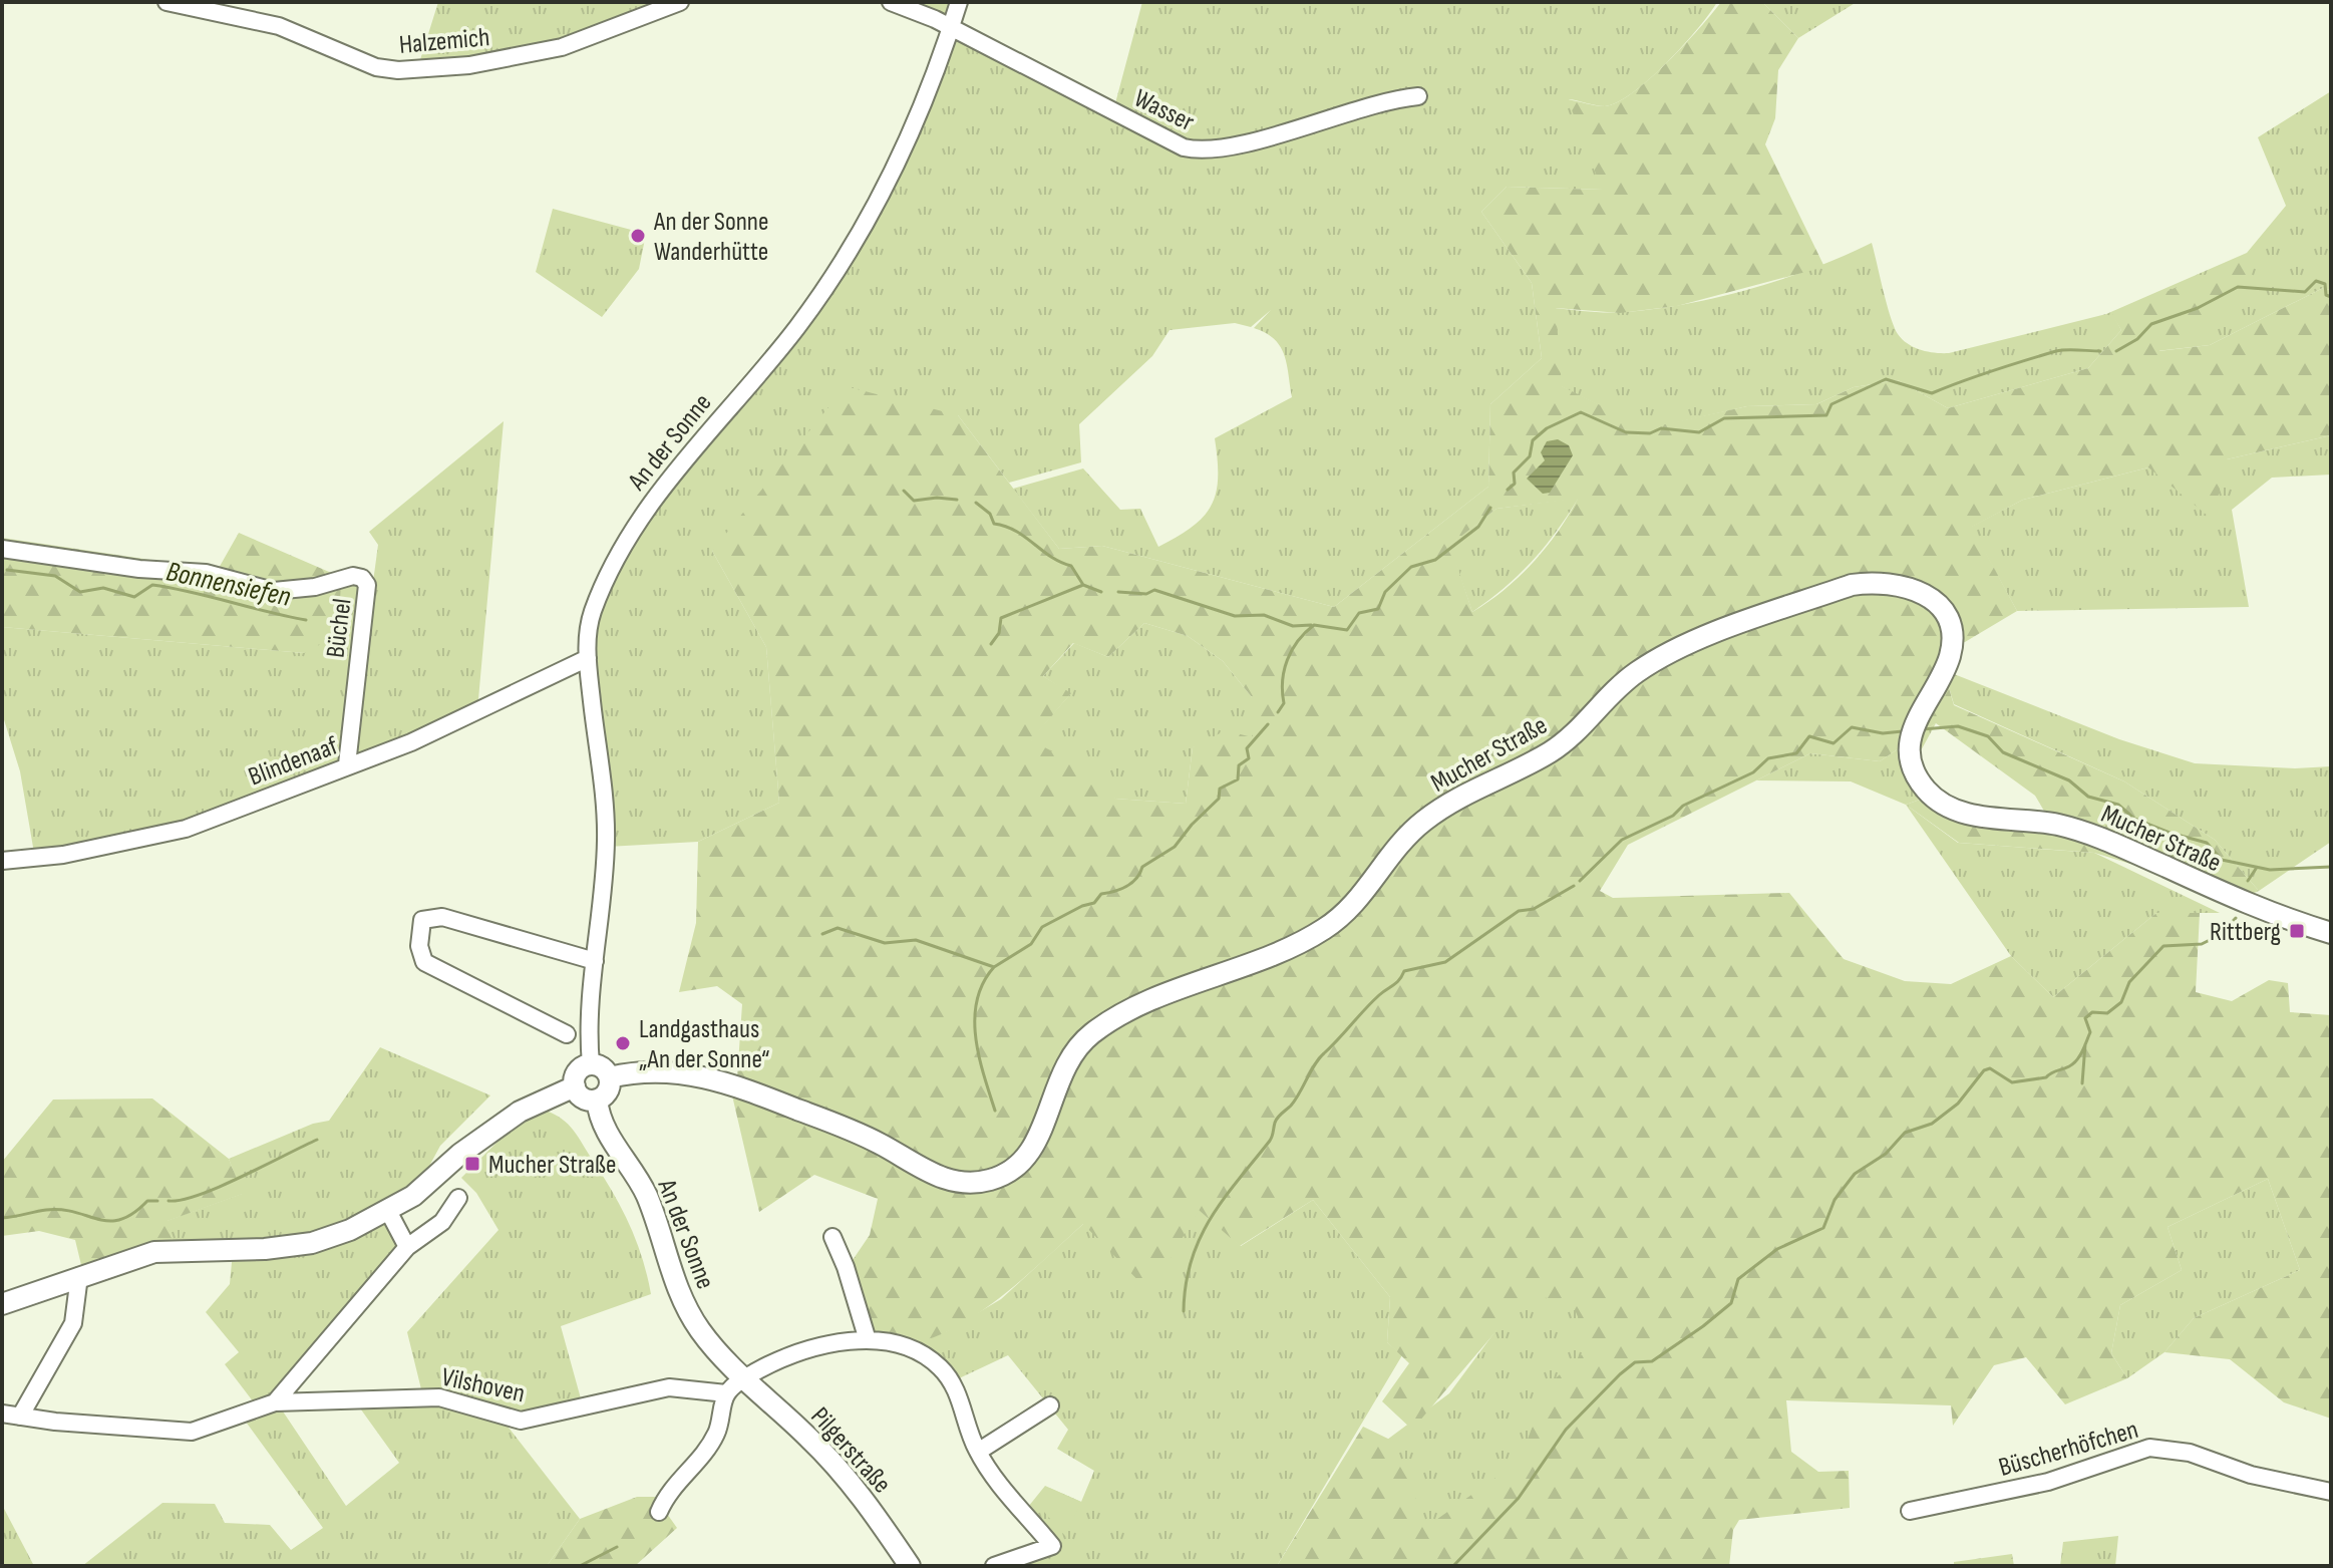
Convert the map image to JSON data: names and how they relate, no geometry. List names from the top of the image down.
{
  "streets": {
    "main road": ["An der Sonne", "Mucher Straße", "Pilgerstraße"],
    "street": [
      "Halzemich",
      "Wasser",
      "Büchel",
      "Blindenaaf",
      "Vilshoven",
      "Büscherhöfchen"
    ]
  },
  "crossings": [
    ["Wasser", "An der Sonne"],
    ["An der Sonne", "Mucher Straße"],
    ["An der Sonne", "Blindenaaf"],
    ["An der Sonne", "Pilgerstraße"],
    ["Büchel", "Blindenaaf"]
  ],
  "water": ["Bonnensiefen"],
  "places": {
    "other": ["An der Sonne Wanderhütte", "Landgasthaus „An der Sonne“"],
    "transit": ["Rittberg", "Mucher Straße"]
  }
}
